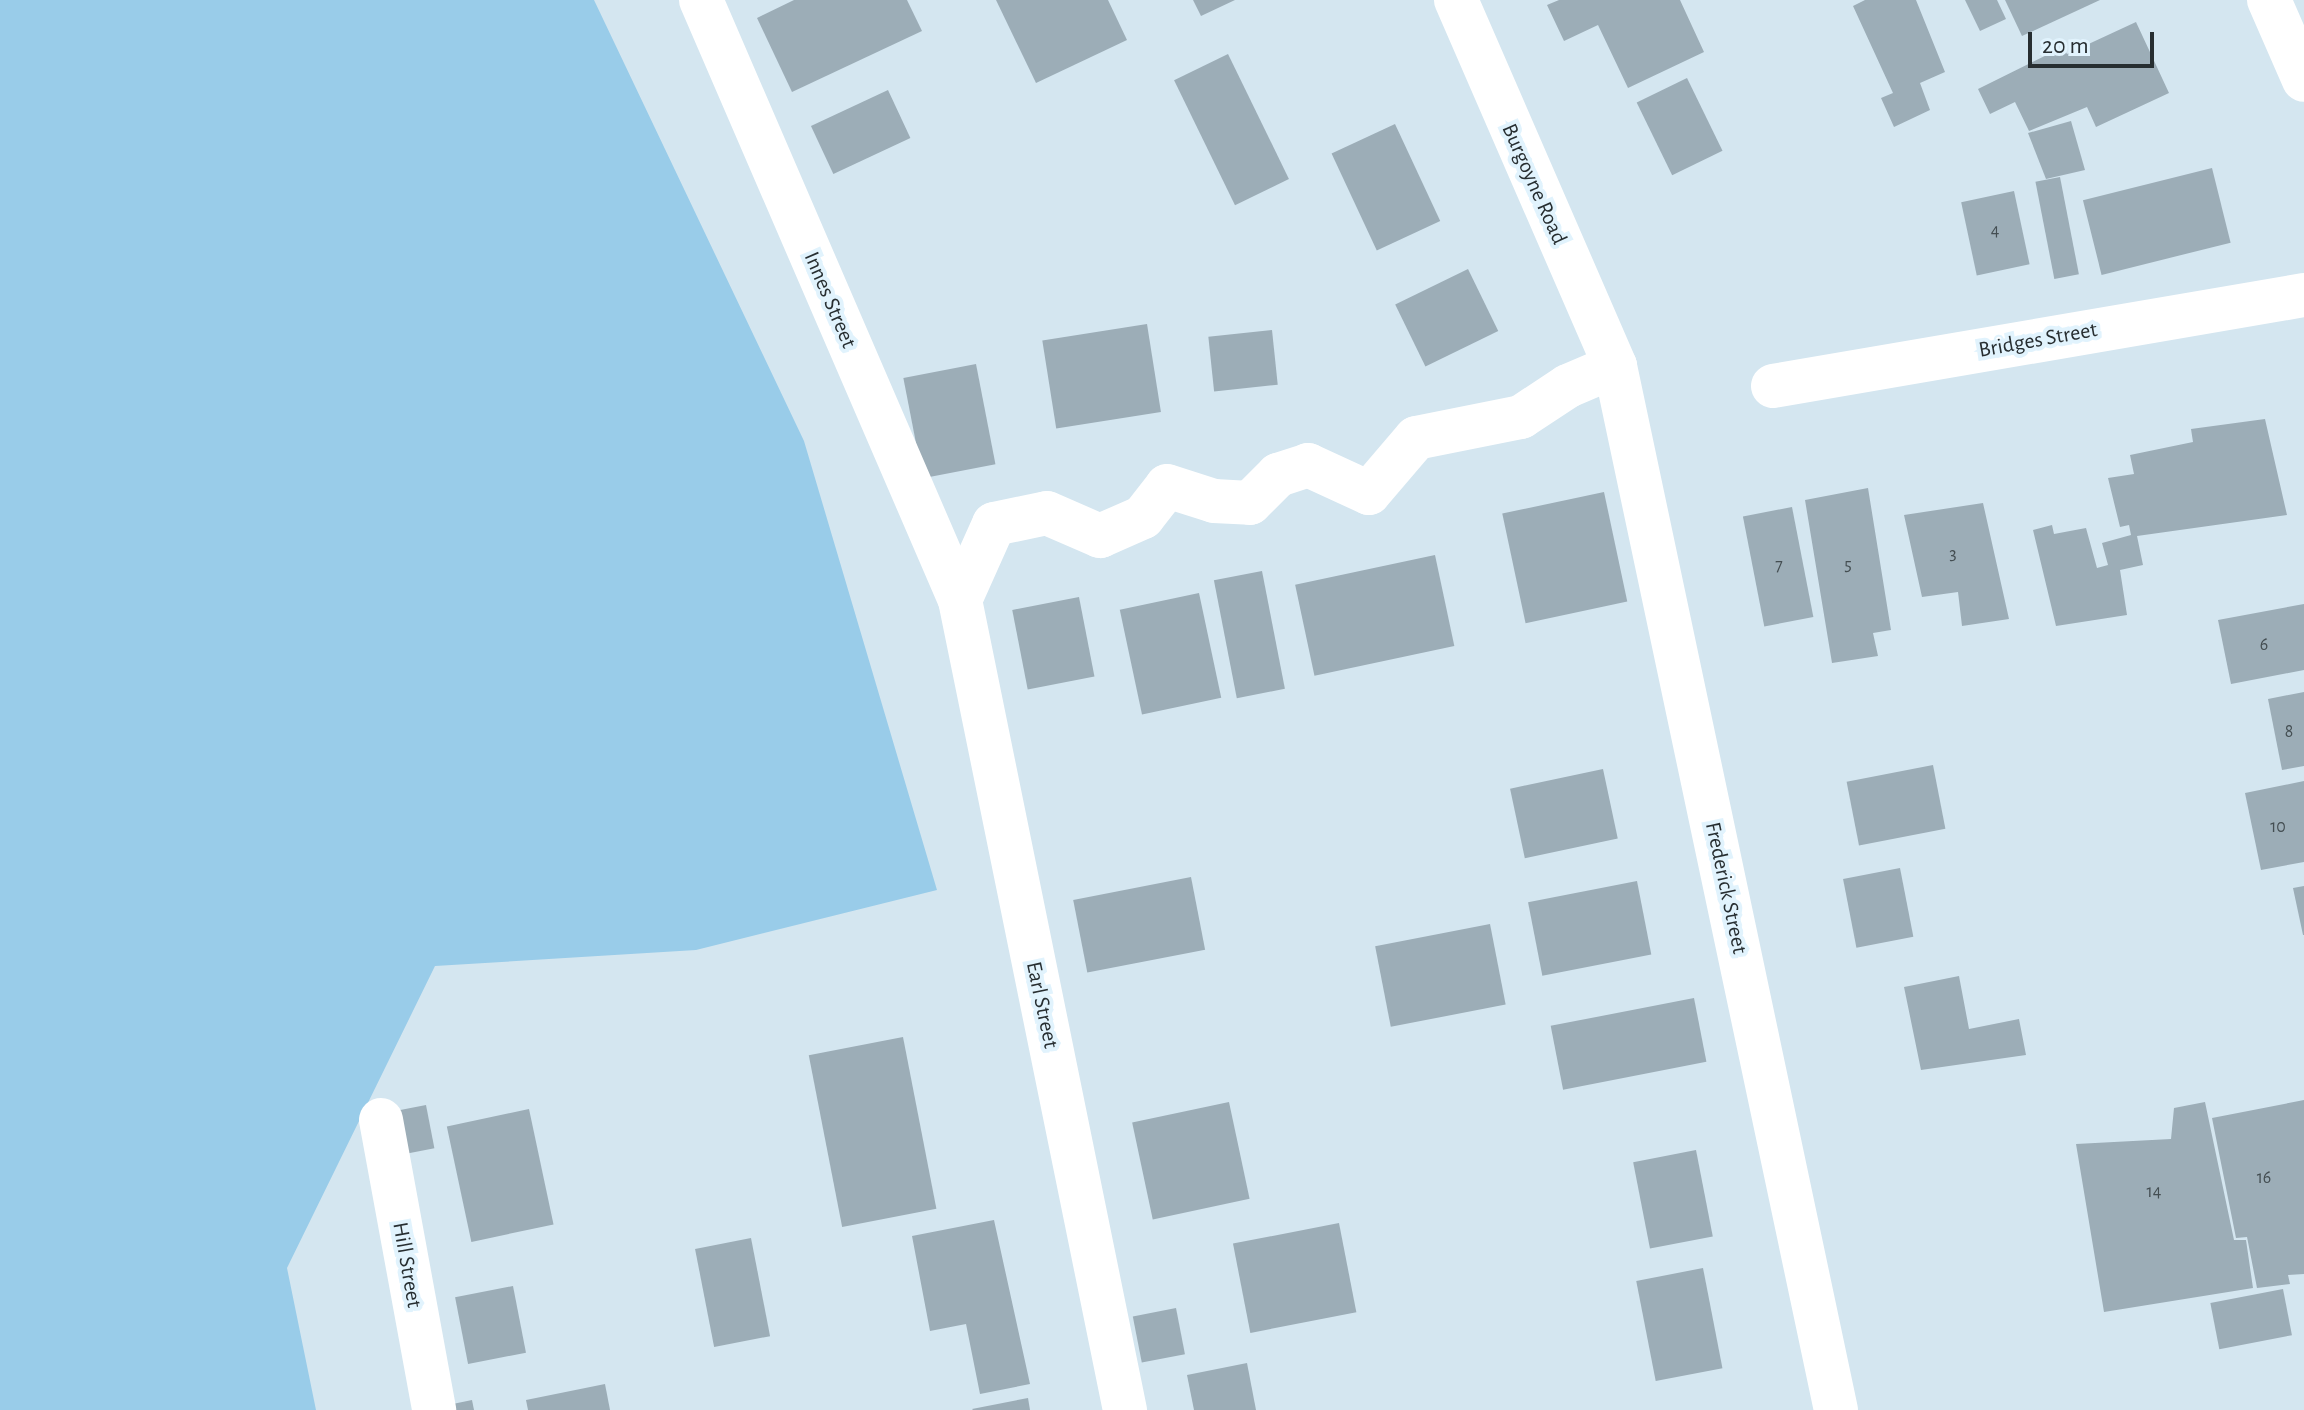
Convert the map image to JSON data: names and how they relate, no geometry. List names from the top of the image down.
{
  "streets": {
    "street": [
      "Burgoyne Road",
      "Innes Street",
      "Bridges Street",
      "Frederick Street",
      "Earl Street",
      "Hill Street"
    ]
  },
  "crossings": [
    ["Burgoyne Road", "Frederick Street"],
    ["Innes Street", "Earl Street"]
  ],
  "house_numbers": [
    "4",
    "3",
    "5",
    "7",
    "6",
    "8",
    "10",
    "16",
    "14"
  ],
  "scale_bar": "20 m"
}
